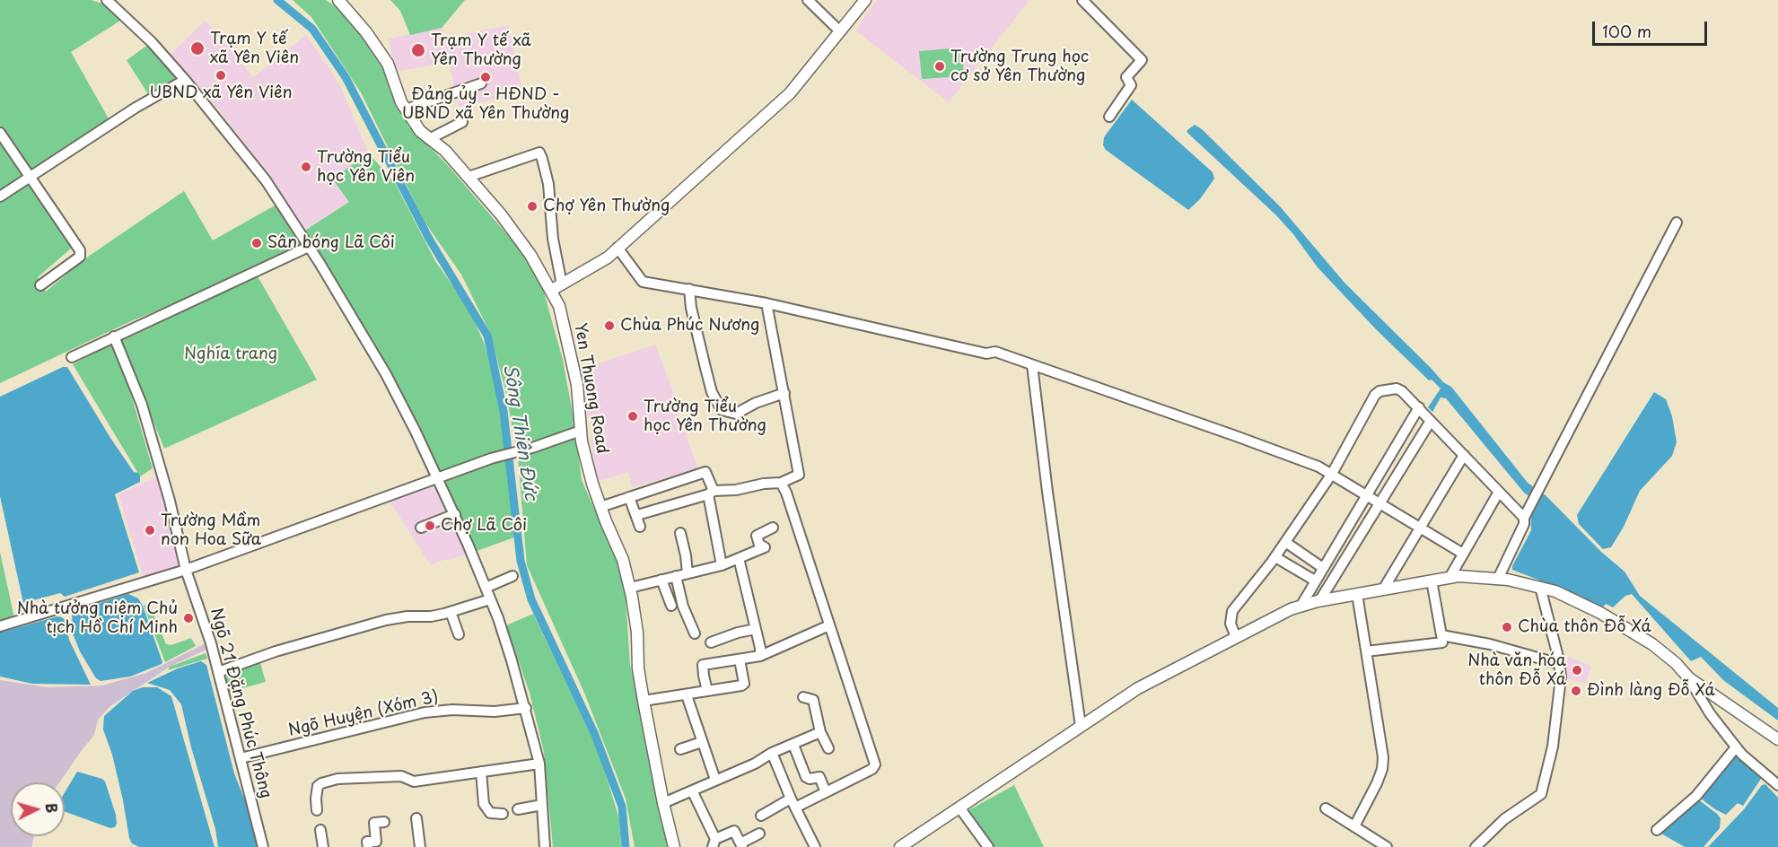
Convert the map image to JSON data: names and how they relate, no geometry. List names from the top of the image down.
{
  "streets": {
    "main road": ["Yen Thuong Road"],
    "street": ["Ngõ 21 Đặng Phúc Thông", "Ngõ Huyện (Xóm 3)"]
  },
  "crossings": [
    ["Ngõ 21 Đặng Phúc Thông", "Ngõ Huyện (Xóm 3)"]
  ],
  "water": ["Sông Thiên Đức"],
  "parks": ["Nghĩa trang"],
  "places": [
    "Trạm Y tế xã Yên Viên",
    "Trạm Y tế xã Yên Thường",
    "Trường Trung học cơ sở Yên Thường",
    "UBND xã Yên Viên",
    "Đảng ủy - HĐND - UBND xã Yên Thường",
    "Trường Tiểu học Yên Viên",
    "Chợ Yên Thường",
    "Sân bóng Lã Côi",
    "Chùa Phúc Nương",
    "Trường Tiểu học Yên Thường",
    "Chợ Lã Côi",
    "Trường Mầm non Hoa Sữa",
    "Nhà tưởng niệm Chủ tịch Hồ Chí Minh",
    "Chùa thôn Đỗ Xá",
    "Nhà văn hóa thôn Đỗ Xá",
    "Đình làng Đỗ Xá"
  ],
  "scale_bar": "100 m",
  "north": "right"
}
